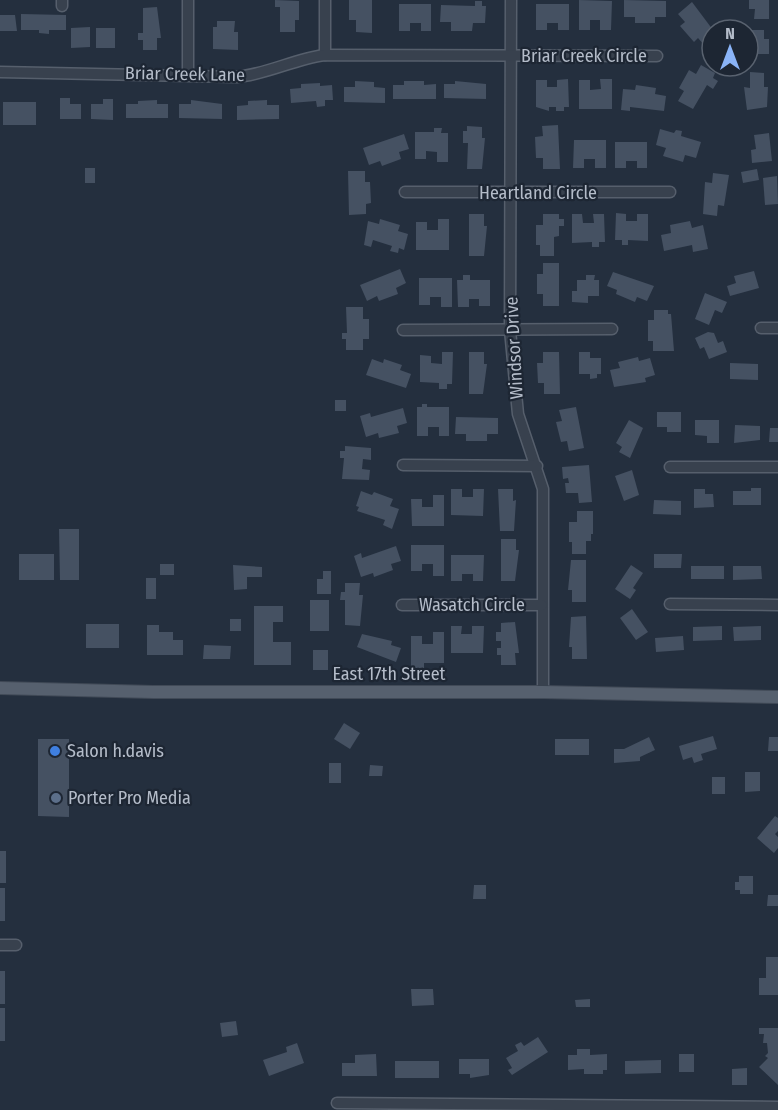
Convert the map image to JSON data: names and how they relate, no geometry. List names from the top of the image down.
{
  "streets": {
    "main road": ["East 17th Street"],
    "street": [
      "Briar Creek Circle",
      "Briar Creek Lane",
      "Heartland Circle",
      "Windsor Drive",
      "Wasatch Circle"
    ]
  },
  "crossings": [
    ["Briar Creek Circle", "Briar Creek Lane"],
    ["Briar Creek Circle", "Windsor Drive"],
    ["Briar Creek Lane", "Windsor Drive"],
    ["Heartland Circle", "Windsor Drive"],
    ["Windsor Drive", "Wasatch Circle"],
    ["Windsor Drive", "East 17th Street"]
  ],
  "places": ["Salon h.davis", "Porter Pro Media"],
  "north": "top"
}
